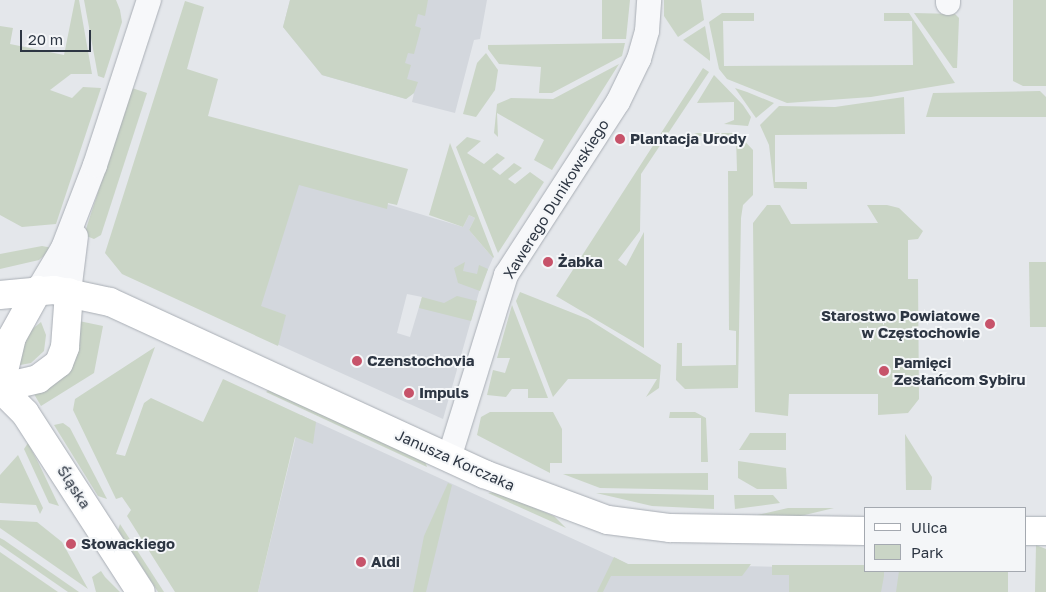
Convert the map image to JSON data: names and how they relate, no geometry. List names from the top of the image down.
{
  "streets": {
    "street": ["Xawerego Dunikowskiego", "Janusza Korczaka", "Śląska"]
  },
  "crossings": [
    ["Xawerego Dunikowskiego", "Janusza Korczaka"]
  ],
  "places": [
    "Plantacja Urody",
    "Żabka",
    "Starostwo Powiatowe w Częstochowie",
    "Czenstochovia",
    "Pamięci Zesłańcom Sybiru",
    "Impuls",
    "Słowackiego",
    "Aldi"
  ],
  "legend": ["Ulica", "Park"],
  "scale_bar": "20 m"
}
